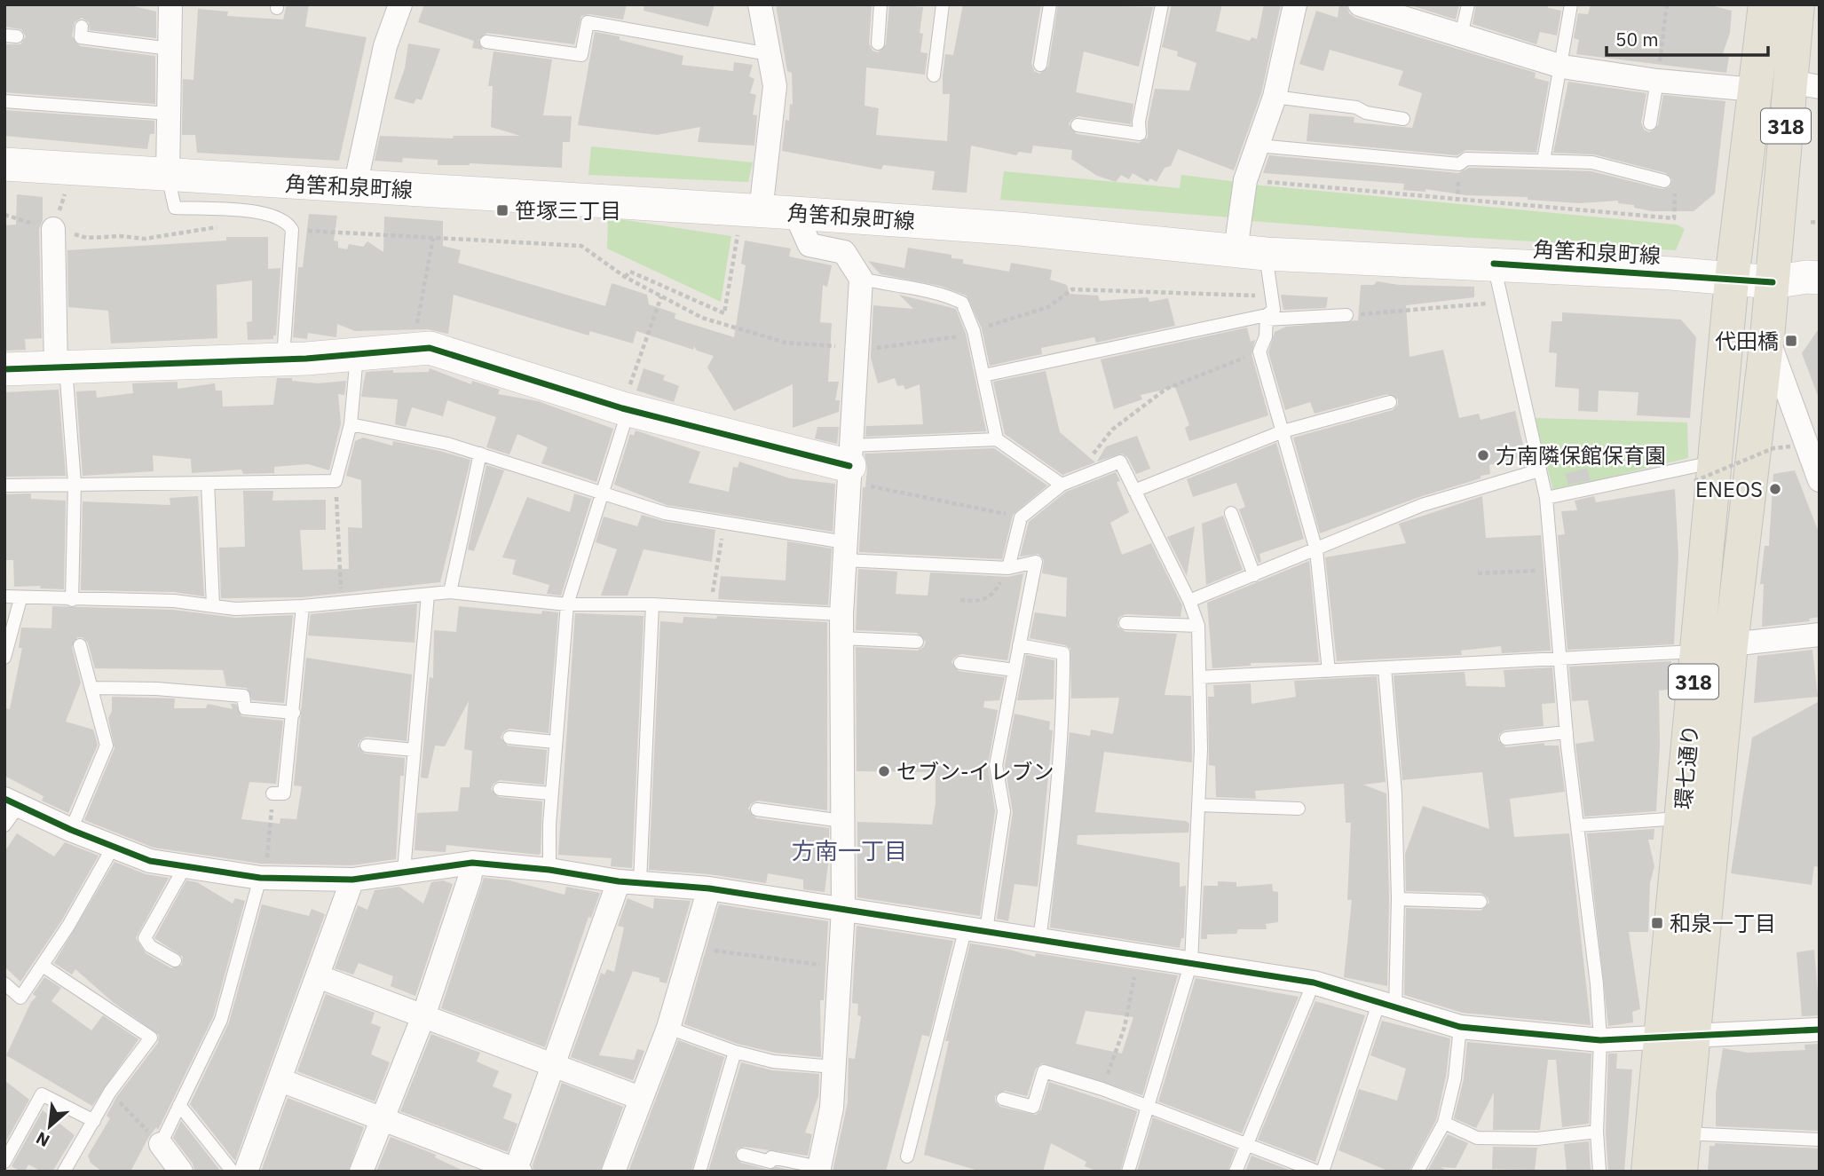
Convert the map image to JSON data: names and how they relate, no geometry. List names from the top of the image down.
{
  "streets": {
    "main road": ["318", "角筈和泉町線", "環七通り"]
  },
  "crossings": [
    ["318", "角筈和泉町線"],
    ["318", "環七通り"],
    ["角筈和泉町線", "環七通り"]
  ],
  "districts": ["方南一丁目"],
  "places": {
    "transit": ["笹塚三丁目", "代田橋", "和泉一丁目"],
    "other": ["方南隣保館保育園", "ENEOS", "セブン-イレブン"]
  },
  "scale_bar": "50 m",
  "north": "bottom left"
}
